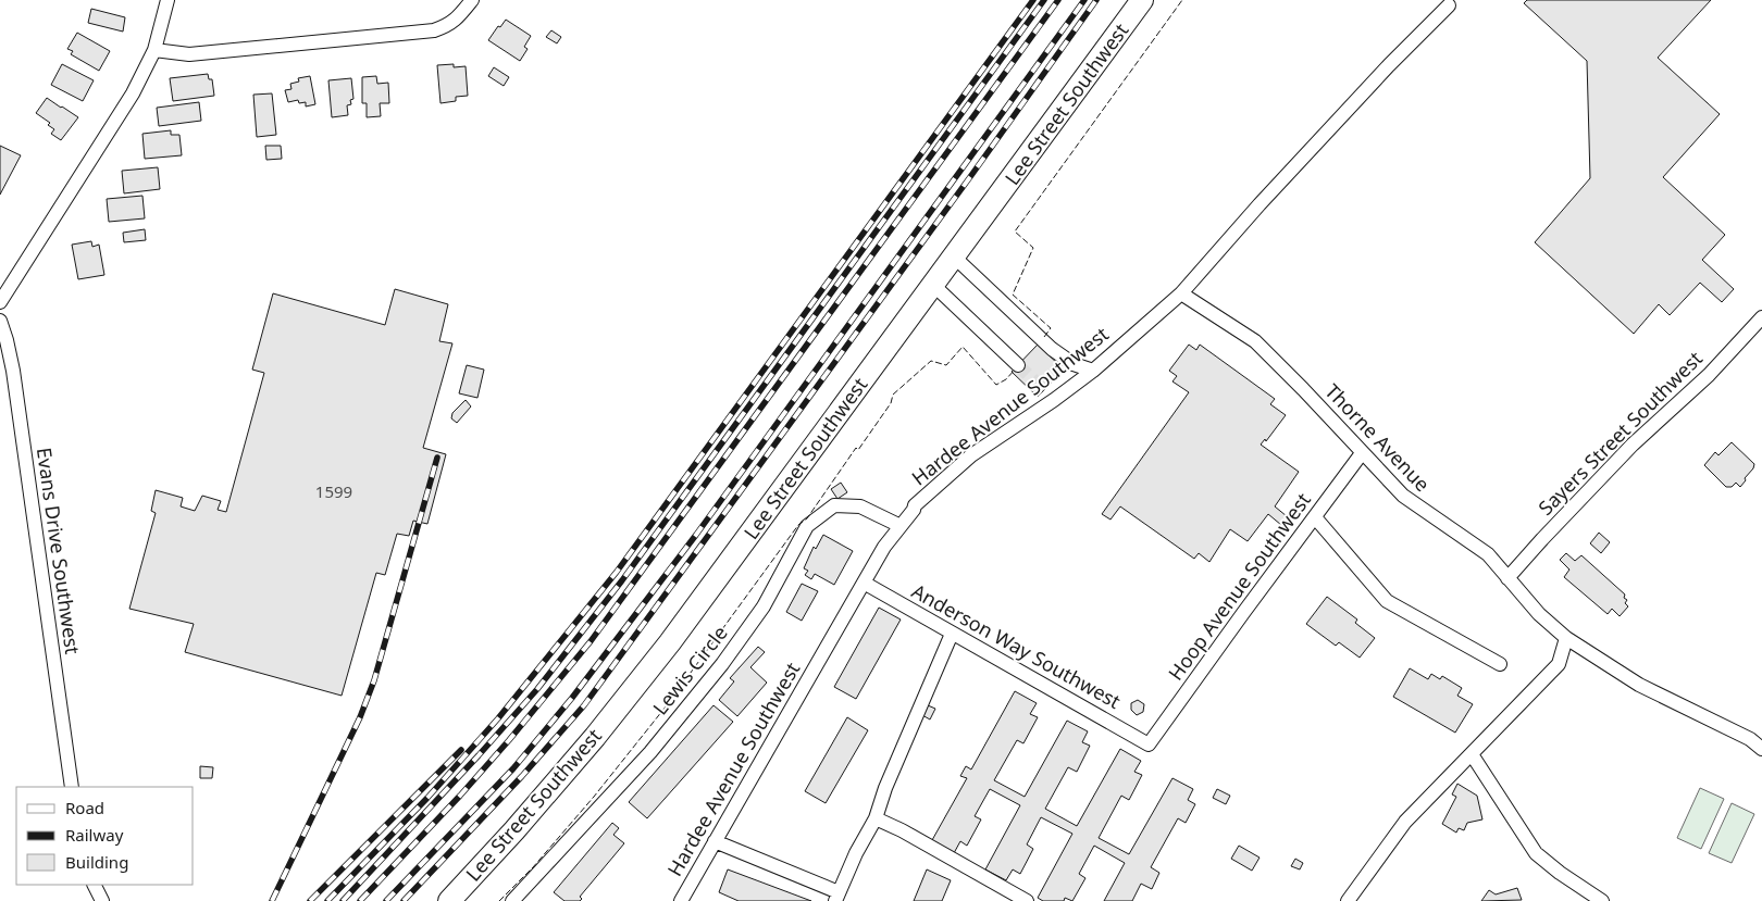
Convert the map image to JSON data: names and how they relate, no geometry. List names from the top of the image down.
{
  "streets": {
    "main road": ["Lee Street Southwest"],
    "street": [
      "Hardee Avenue Southwest",
      "Sayers Street Southwest",
      "Thorne Avenue",
      "Evans Drive Southwest",
      "Hoop Avenue Southwest",
      "Anderson Way Southwest",
      "Lewis Circle"
    ]
  },
  "crossings": [
    ["Hardee Avenue Southwest", "Thorne Avenue"],
    ["Hardee Avenue Southwest", "Anderson Way Southwest"],
    ["Hardee Avenue Southwest", "Lewis Circle"],
    ["Sayers Street Southwest", "Thorne Avenue"],
    ["Thorne Avenue", "Hoop Avenue Southwest"],
    ["Hoop Avenue Southwest", "Anderson Way Southwest"]
  ],
  "house_numbers": ["1599"],
  "legend": ["Road", "Railway", "Building"]
}
